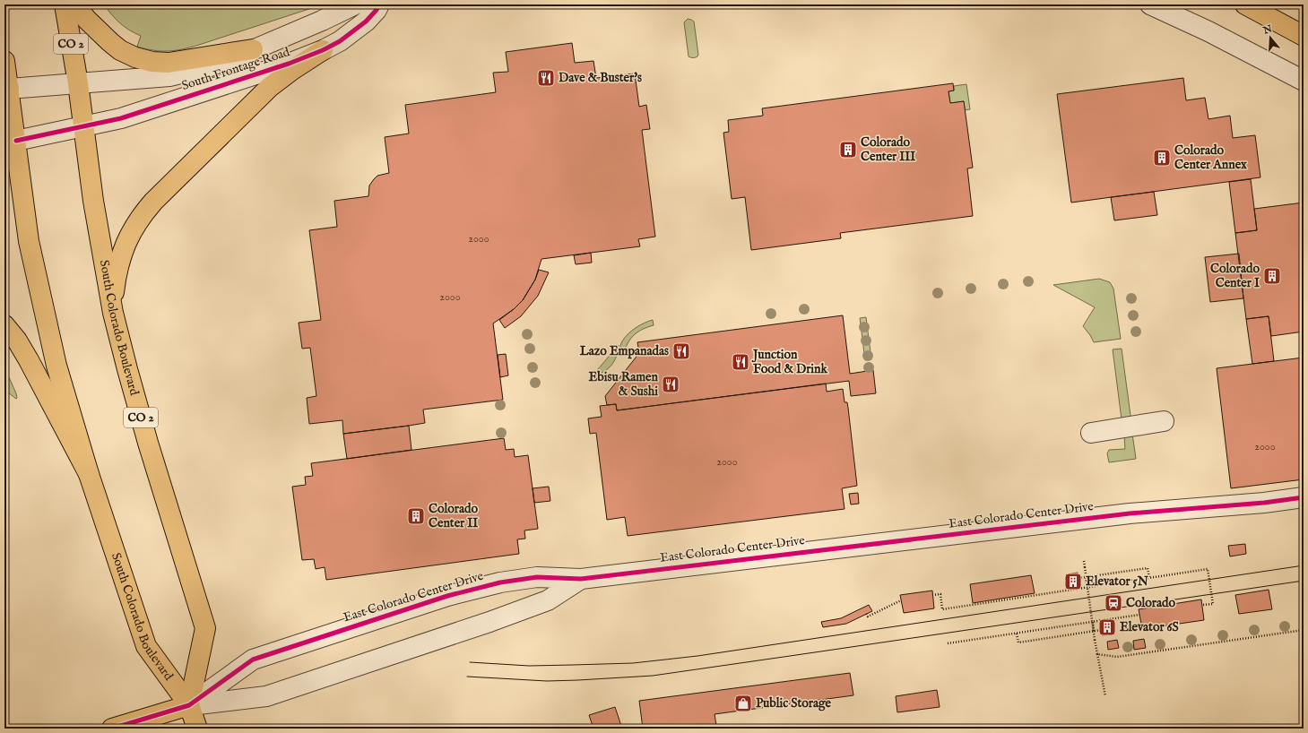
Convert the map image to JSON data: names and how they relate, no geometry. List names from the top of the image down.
{
  "streets": {
    "main road": ["CO 2", "South Colorado Boulevard"],
    "street": ["South Frontage Road", "East Colorado Center Drive"]
  },
  "crossings": [
    ["South Frontage Road", "South Colorado Boulevard"],
    ["South Colorado Boulevard", "East Colorado Center Drive"]
  ],
  "places": {
    "restaurant": [
      "Dave & Buster's",
      "Lazo Empanadas",
      "Junction Food & Drink",
      "Ebisu Ramen & Sushi"
    ],
    "building": [
      "Colorado Center III",
      "Colorado Center Annex",
      "Colorado Center I",
      "Colorado Center II",
      "Elevator 5N",
      "Elevator 6S"
    ],
    "station": ["Colorado"],
    "shop": ["Public Storage"]
  },
  "house_numbers": [
    "2000",
    "2000",
    "2000",
    "2000"
  ],
  "north": "top"
}
